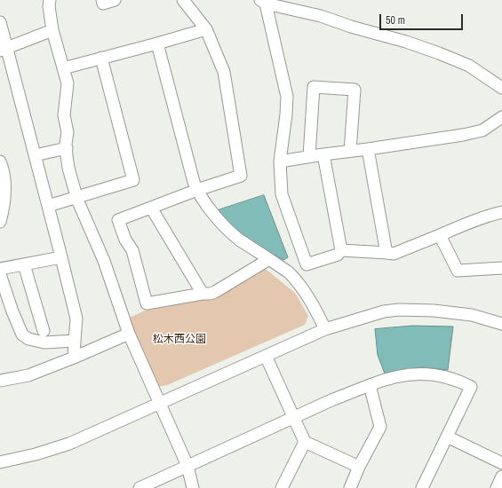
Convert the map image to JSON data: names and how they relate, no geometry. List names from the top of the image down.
{
  "parks": ["松木西公園"],
  "scale_bar": "50 m"
}
